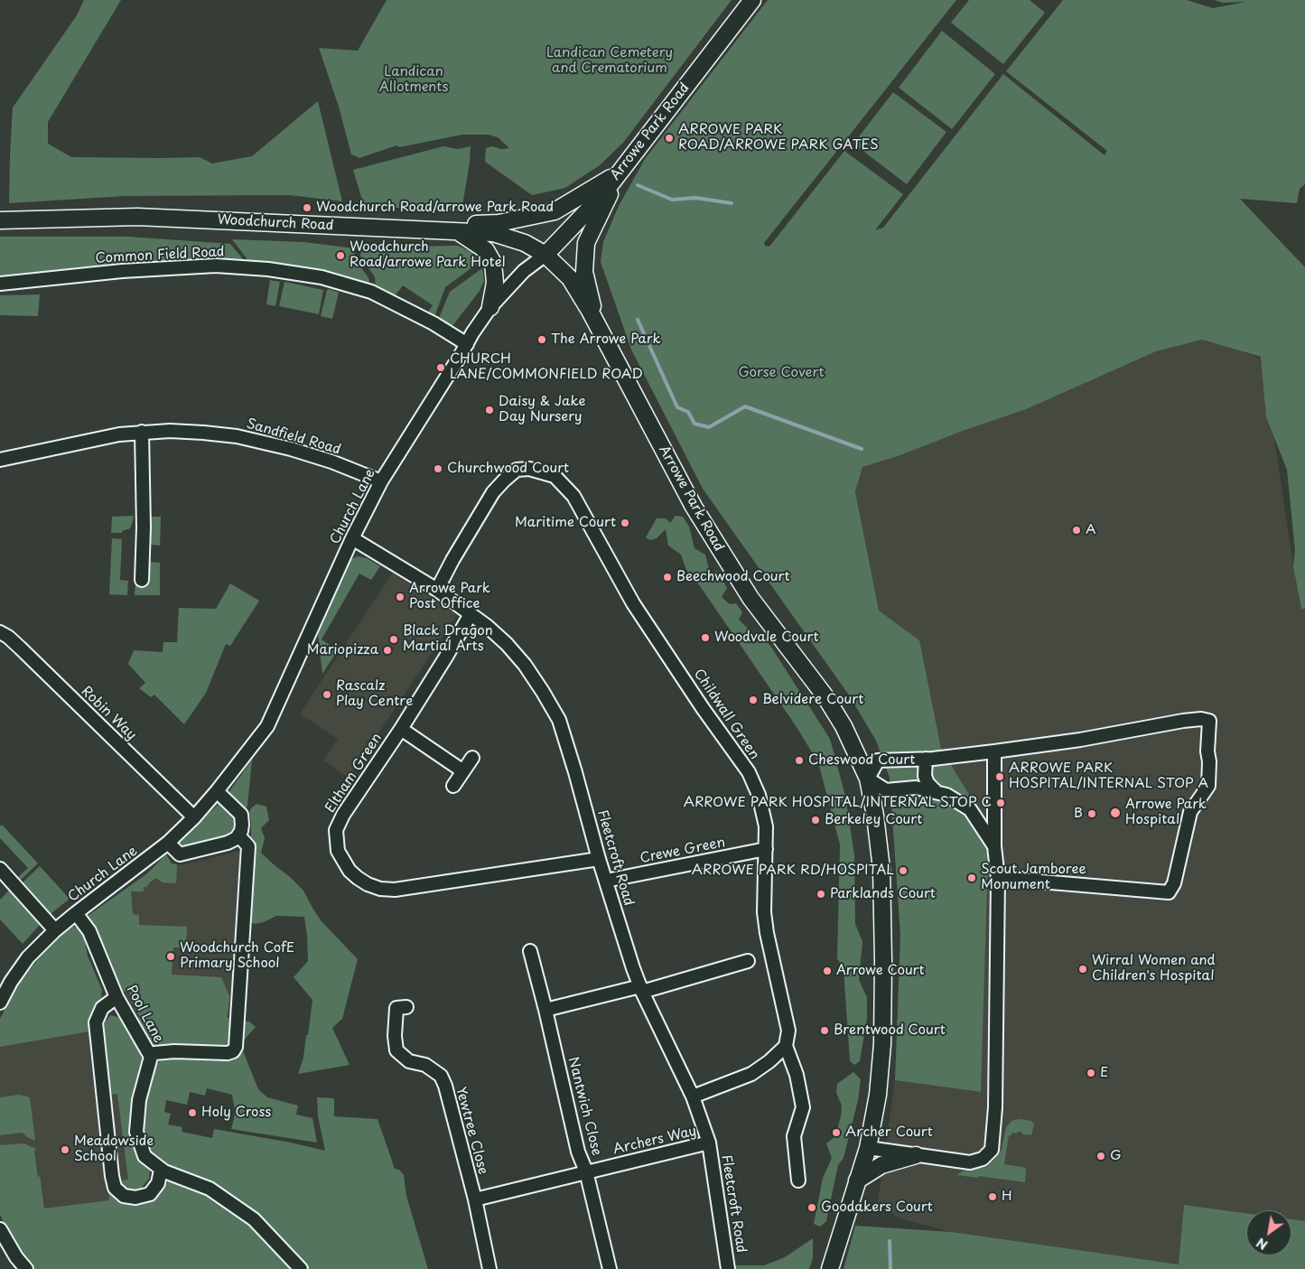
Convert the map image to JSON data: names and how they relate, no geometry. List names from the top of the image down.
{
  "streets": {
    "main road": ["Arrowe Park Road", "Woodchurch Road"],
    "street": [
      "Common Field Road",
      "Sandfield Road",
      "Church Lane",
      "Robin Way",
      "Childwall Green",
      "Eltham Green",
      "Crewe Green",
      "Fleetcroft Road",
      "Pool Lane",
      "Nantwich Close",
      "Yewtree Close",
      "Archers Way"
    ]
  },
  "crossings": [
    ["Arrowe Park Road", "Woodchurch Road"],
    ["Arrowe Park Road", "Church Lane"],
    ["Woodchurch Road", "Church Lane"],
    ["Common Field Road", "Church Lane"],
    ["Sandfield Road", "Church Lane"],
    ["Church Lane", "Robin Way"],
    ["Church Lane", "Fleetcroft Road"],
    ["Church Lane", "Pool Lane"],
    ["Childwall Green", "Crewe Green"],
    ["Childwall Green", "Fleetcroft Road"],
    ["Eltham Green", "Fleetcroft Road"],
    ["Crewe Green", "Fleetcroft Road"],
    ["Fleetcroft Road", "Archers Way"],
    ["Nantwich Close", "Archers Way"],
    ["Yewtree Close", "Archers Way"]
  ],
  "parks": ["Landican Cemetery and Crematorium", "Landican Allotments", "Gorse Covert"],
  "places": [
    "ARROWE PARK ROAD/ARROWE PARK GATES",
    "Woodchurch Road/arrowe Park Road",
    "Woodchurch Road/arrowe Park Hotel",
    "The Arrowe Park",
    "CHURCH LANE/COMMONFIELD ROAD",
    "Daisy & Jake Day Nursery",
    "Churchwood Court",
    "Maritime Court",
    "A",
    "Beechwood Court",
    "Arrowe Park Post Office",
    "Woodvale Court",
    "Black Dragon Martial Arts",
    "Mariopizza",
    "Rascalz Play Centre",
    "Belvidere Court",
    "Cheswood Court",
    "ARROWE PARK HOSPITAL/INTERNAL STOP A",
    "ARROWE PARK HOSPITAL/INTERNAL STOP C",
    "Arrowe Park Hospital",
    "B",
    "Berkeley Court",
    "ARROWE PARK RD/HOSPITAL",
    "Scout Jamboree Monument",
    "Parklands Court",
    "Woodchurch CofE Primary School",
    "Wirral Women and Children's Hospital",
    "Arrowe Court",
    "Brentwood Court",
    "E",
    "Holy Cross",
    "Archer Court",
    "Meadowside School",
    "G",
    "H",
    "Goodakers Court"
  ],
  "north": "bottom left"
}
